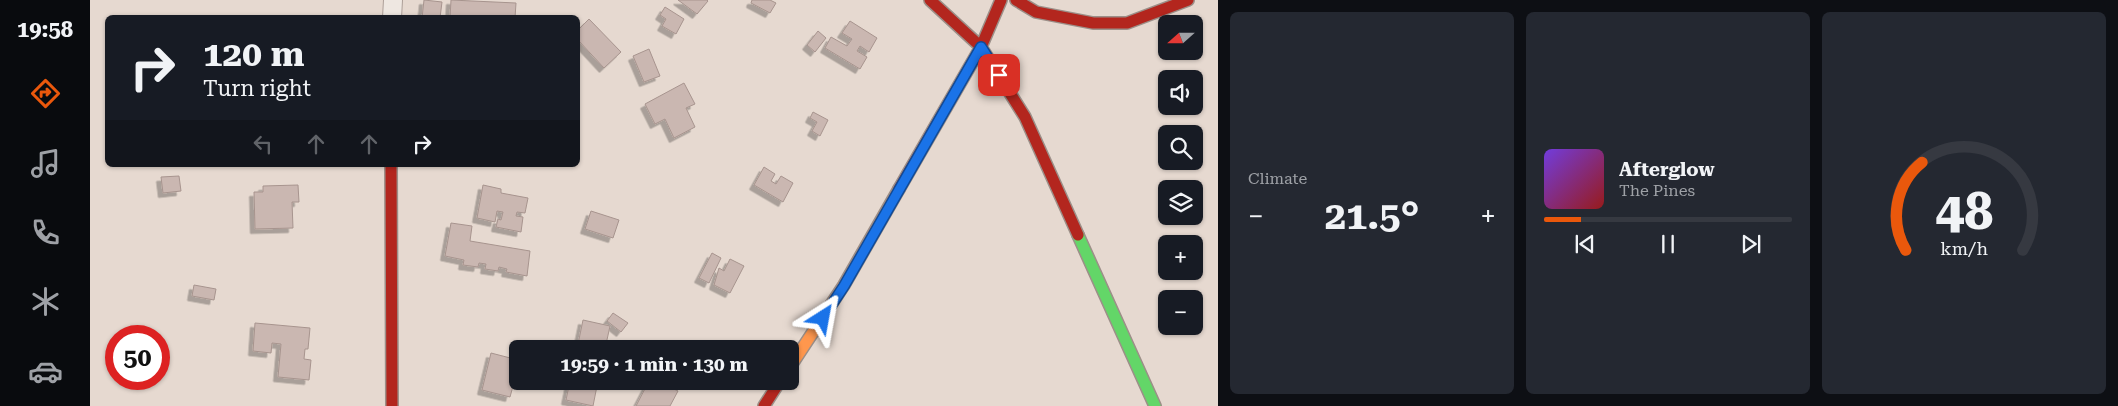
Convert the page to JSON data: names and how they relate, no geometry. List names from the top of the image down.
{
  "north": "left",
  "page": {
    "tabs": "19:58",
    "tile": "Climate",
    "map_buttons": ["+", "−"],
    "turn": ["120 m", "Turn right"],
    "song": ["Afterglow", "The Pines"],
    "heat": ["−", "21.5°", "+"],
    "limit": "50",
    "trip": "19:59 · 1 min · 130 m",
    "gauge": ["48", "km/h"]
  }
}
